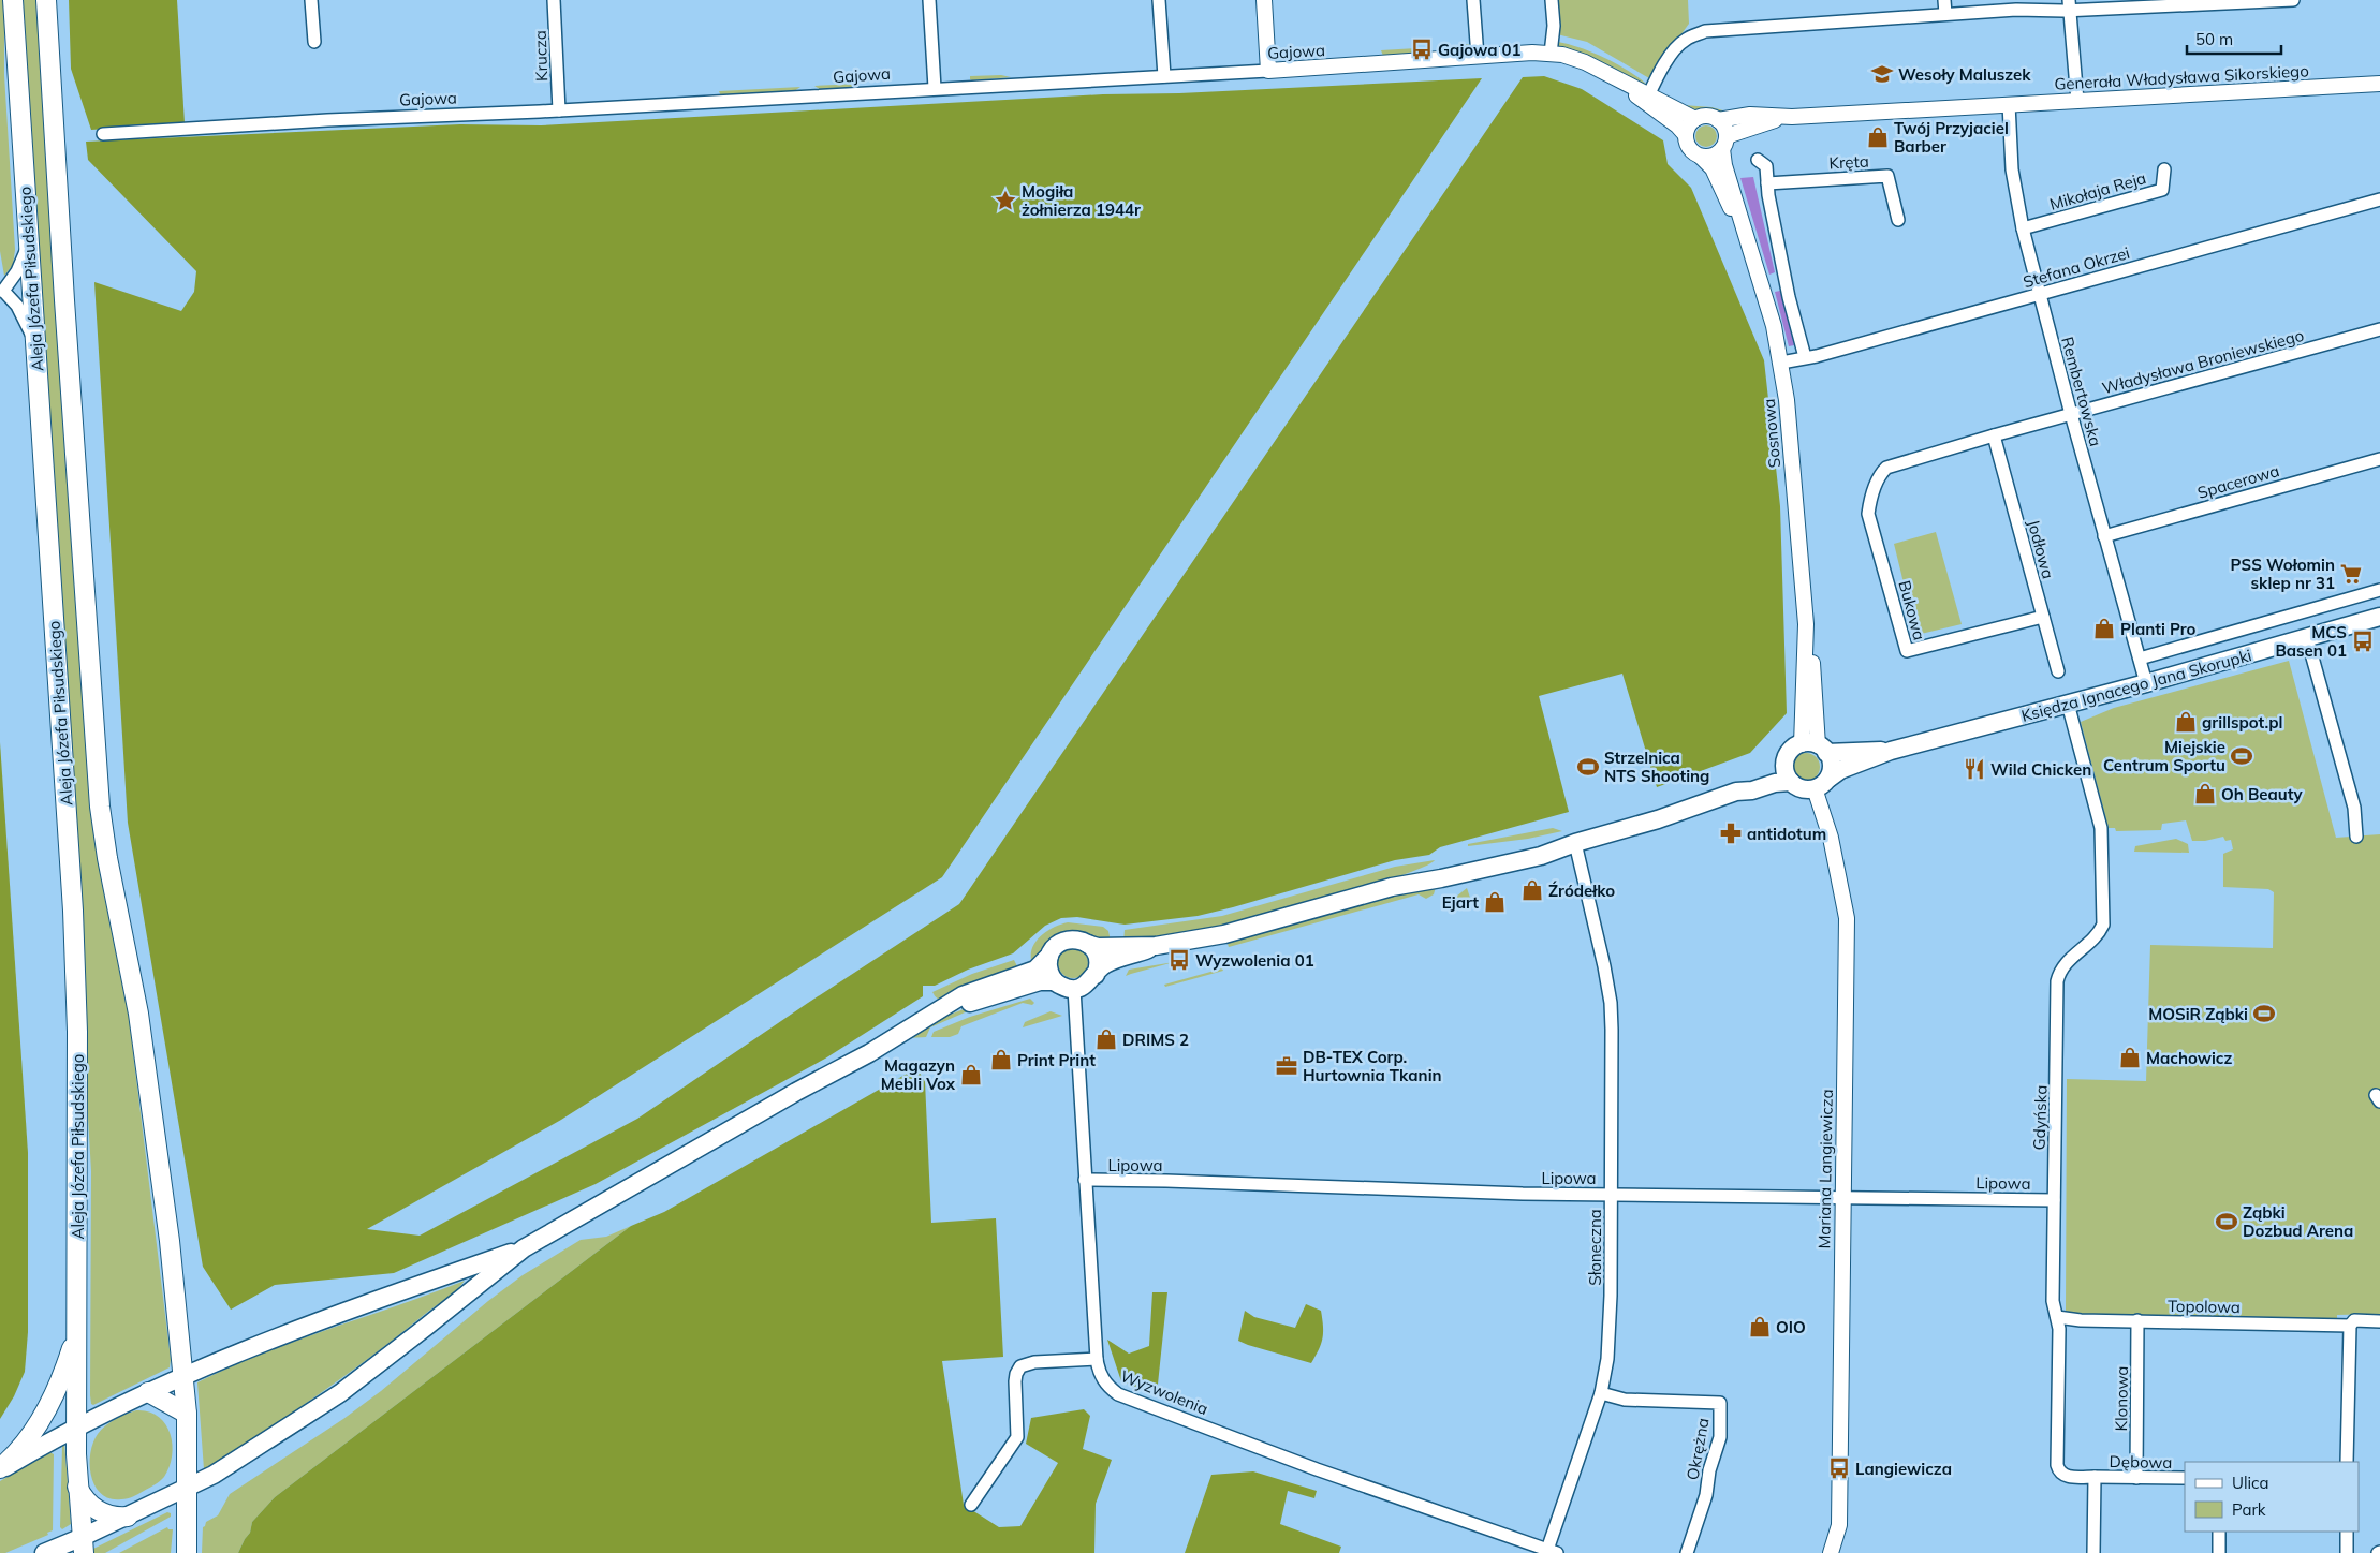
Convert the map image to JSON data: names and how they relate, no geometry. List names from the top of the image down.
{
  "streets": {
    "main road": ["Aleja Józefa Piłsudskiego", "Księdza Ignacego Jana Skorupki"],
    "street": [
      "Gajowa",
      "Krucza",
      "Generała Władysława Sikorskiego",
      "Kręta",
      "Mikołaja Reja",
      "Stefana Okrzei",
      "Władysława Broniewskiego",
      "Rembertowska",
      "Sosnowa",
      "Spacerowa",
      "Jodłowa",
      "Bukowa",
      "Gdyńska",
      "Lipowa",
      "Mariana Langiewicza",
      "Słoneczna",
      "Topolowa",
      "Wyzwolenia",
      "Klonowa",
      "Okrężna",
      "Dębowa"
    ]
  },
  "crossings": [
    ["Gajowa", "Krucza"],
    ["Gajowa", "Generała Władysława Sikorskiego"],
    ["Gajowa", "Sosnowa"],
    ["Generała Władysława Sikorskiego", "Rembertowska"],
    ["Generała Władysława Sikorskiego", "Sosnowa"],
    ["Mikołaja Reja", "Rembertowska"],
    ["Stefana Okrzei", "Rembertowska"],
    ["Stefana Okrzei", "Sosnowa"],
    ["Władysława Broniewskiego", "Rembertowska"],
    ["Władysława Broniewskiego", "Jodłowa"],
    ["Władysława Broniewskiego", "Bukowa"],
    ["Rembertowska", "Spacerowa"],
    ["Rembertowska", "Księdza Ignacego Jana Skorupki"],
    ["Sosnowa", "Księdza Ignacego Jana Skorupki"],
    ["Sosnowa", "Mariana Langiewicza"],
    ["Jodłowa", "Bukowa"],
    ["Księdza Ignacego Jana Skorupki", "Gdyńska"],
    ["Księdza Ignacego Jana Skorupki", "Mariana Langiewicza"],
    ["Gdyńska", "Lipowa"],
    ["Gdyńska", "Topolowa"],
    ["Gdyńska", "Dębowa"],
    ["Lipowa", "Mariana Langiewicza"],
    ["Lipowa", "Słoneczna"],
    ["Lipowa", "Wyzwolenia"],
    ["Słoneczna", "Wyzwolenia"],
    ["Słoneczna", "Okrężna"],
    ["Topolowa", "Klonowa"],
    ["Klonowa", "Dębowa"]
  ],
  "places": {
    "bus stop": [
      "Gajowa 01",
      "MCS Basen 01",
      "Wyzwolenia 01",
      "Langiewicza"
    ],
    "school or university": ["Wesoły Maluszek"],
    "shop": [
      "Twój Przyjaciel Barber",
      "Planti Pro",
      "grillspot.pl",
      "Oh Beauty",
      "Źródełko",
      "Ejart",
      "DRIMS 2",
      "Machowicz",
      "Print Print",
      "Magazyn Mebli Vox",
      "OIO"
    ],
    "place": ["Mogiła żołnierza 1944r"],
    "supermarket": ["PSS Wołomin sklep nr 31"],
    "sports": [
      "Miejskie Centrum Sportu",
      "Strzelnica NTS Shooting",
      "MOSiR Ząbki",
      "Ząbki Dozbud Arena"
    ],
    "restaurant": ["Wild Chicken"],
    "pharmacy": ["antidotum"],
    "office": ["DB-TEX Corp. Hurtownia Tkanin"]
  },
  "legend": ["Ulica", "Park"],
  "scale_bar": "50 m"
}
